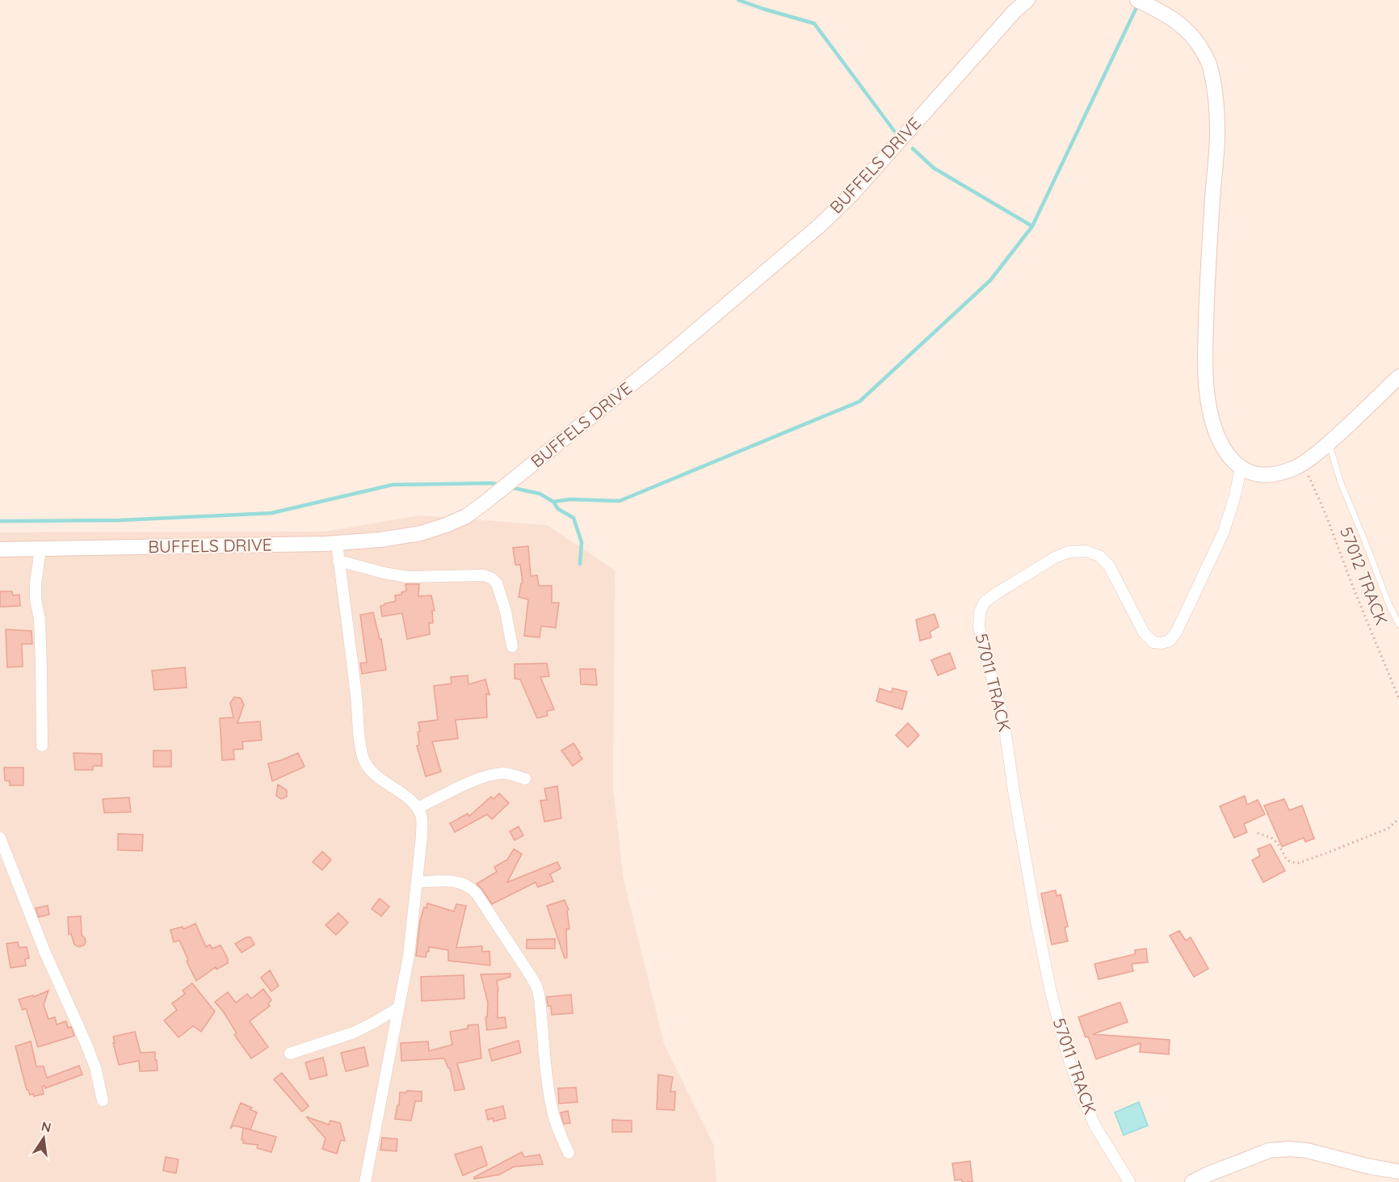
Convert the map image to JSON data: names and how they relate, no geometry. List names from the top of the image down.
{
  "streets": {
    "street": ["BUFFELS DRIVE", "57011 TRACK"],
    "path": ["57012 TRACK"]
  },
  "north": "top"
}
